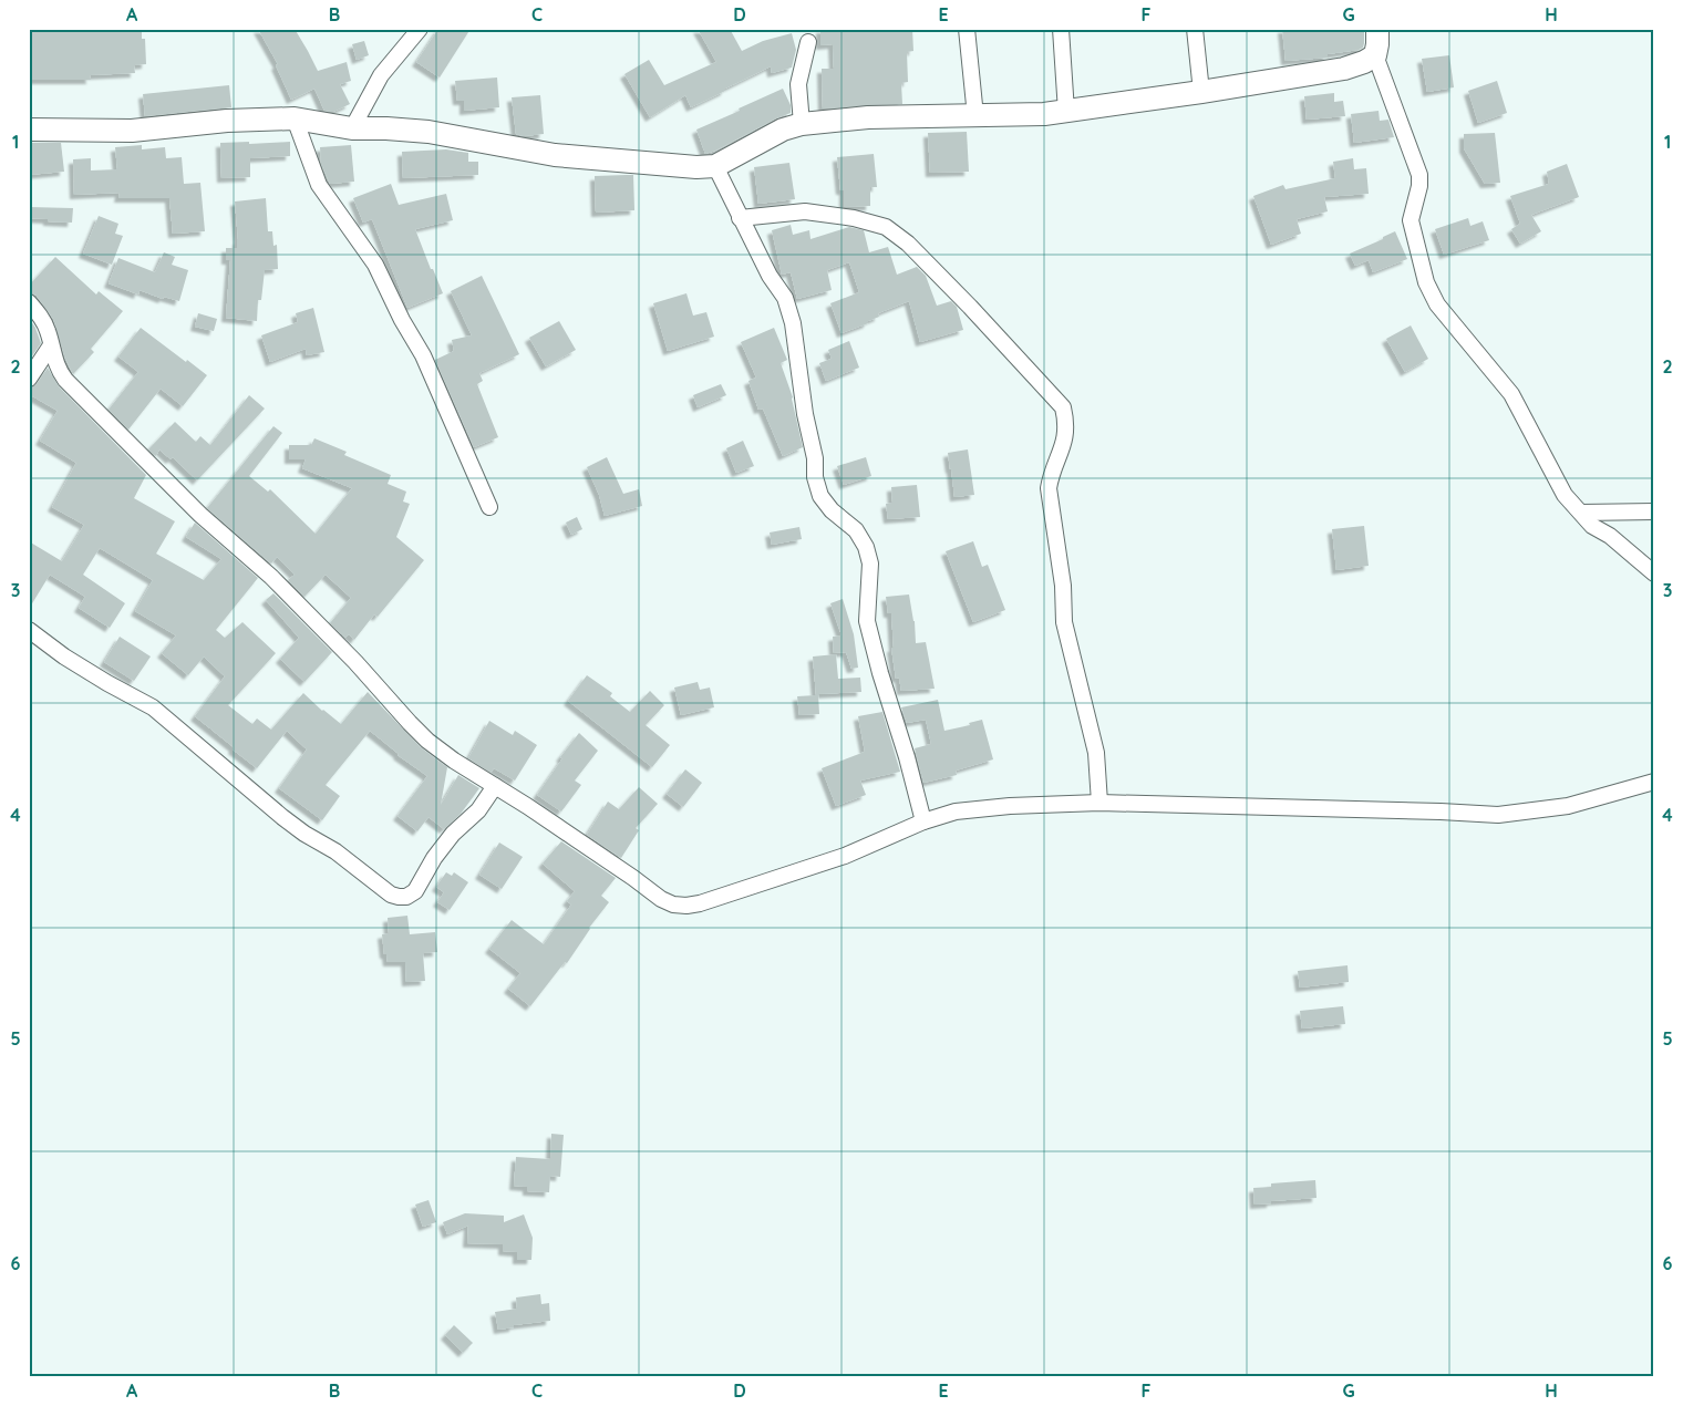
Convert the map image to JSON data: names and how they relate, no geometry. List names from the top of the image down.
{
  "grid": {
    "columns": [
      "A",
      "B",
      "C",
      "D",
      "E",
      "F",
      "G",
      "H"
    ],
    "rows": [
      "1",
      "2",
      "3",
      "4",
      "5",
      "6"
    ]
  }
}
